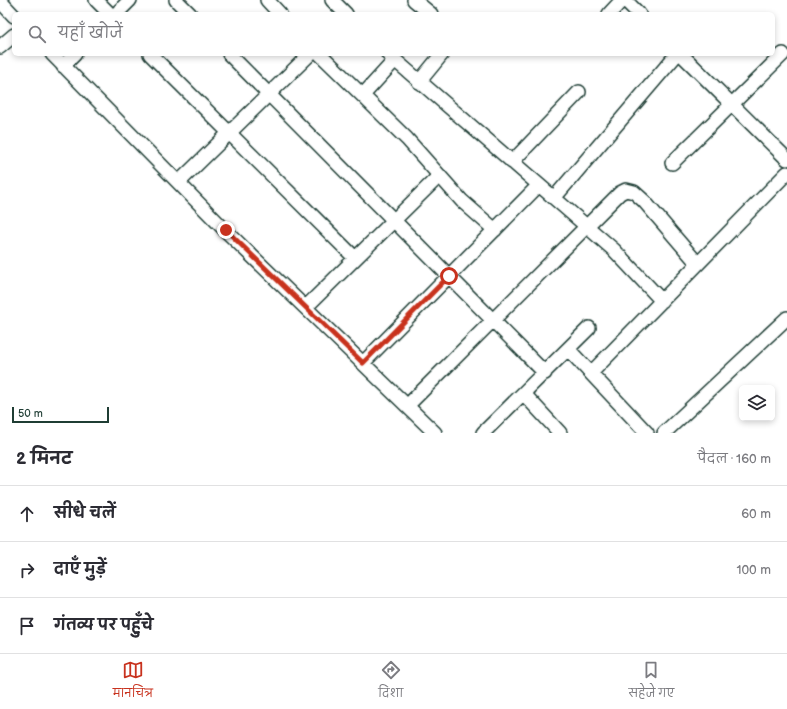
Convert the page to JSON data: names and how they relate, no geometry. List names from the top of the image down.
{
  "scale_bar": "50 m",
  "page": {
    "search": "यहाँ खोजें",
    "scale": "50 m",
    "heading": ["2 मिनट", "पैदल · 160 m"],
    "list": [
      ["सीधे चलें", "60 m"],
      ["दाएँ मुड़ें", "100 m"],
      "गंतव्य पर पहुँचे"
    ],
    "nav": ["मानचित्र", "दिशा", "सहेजे गए"]
  }
}
